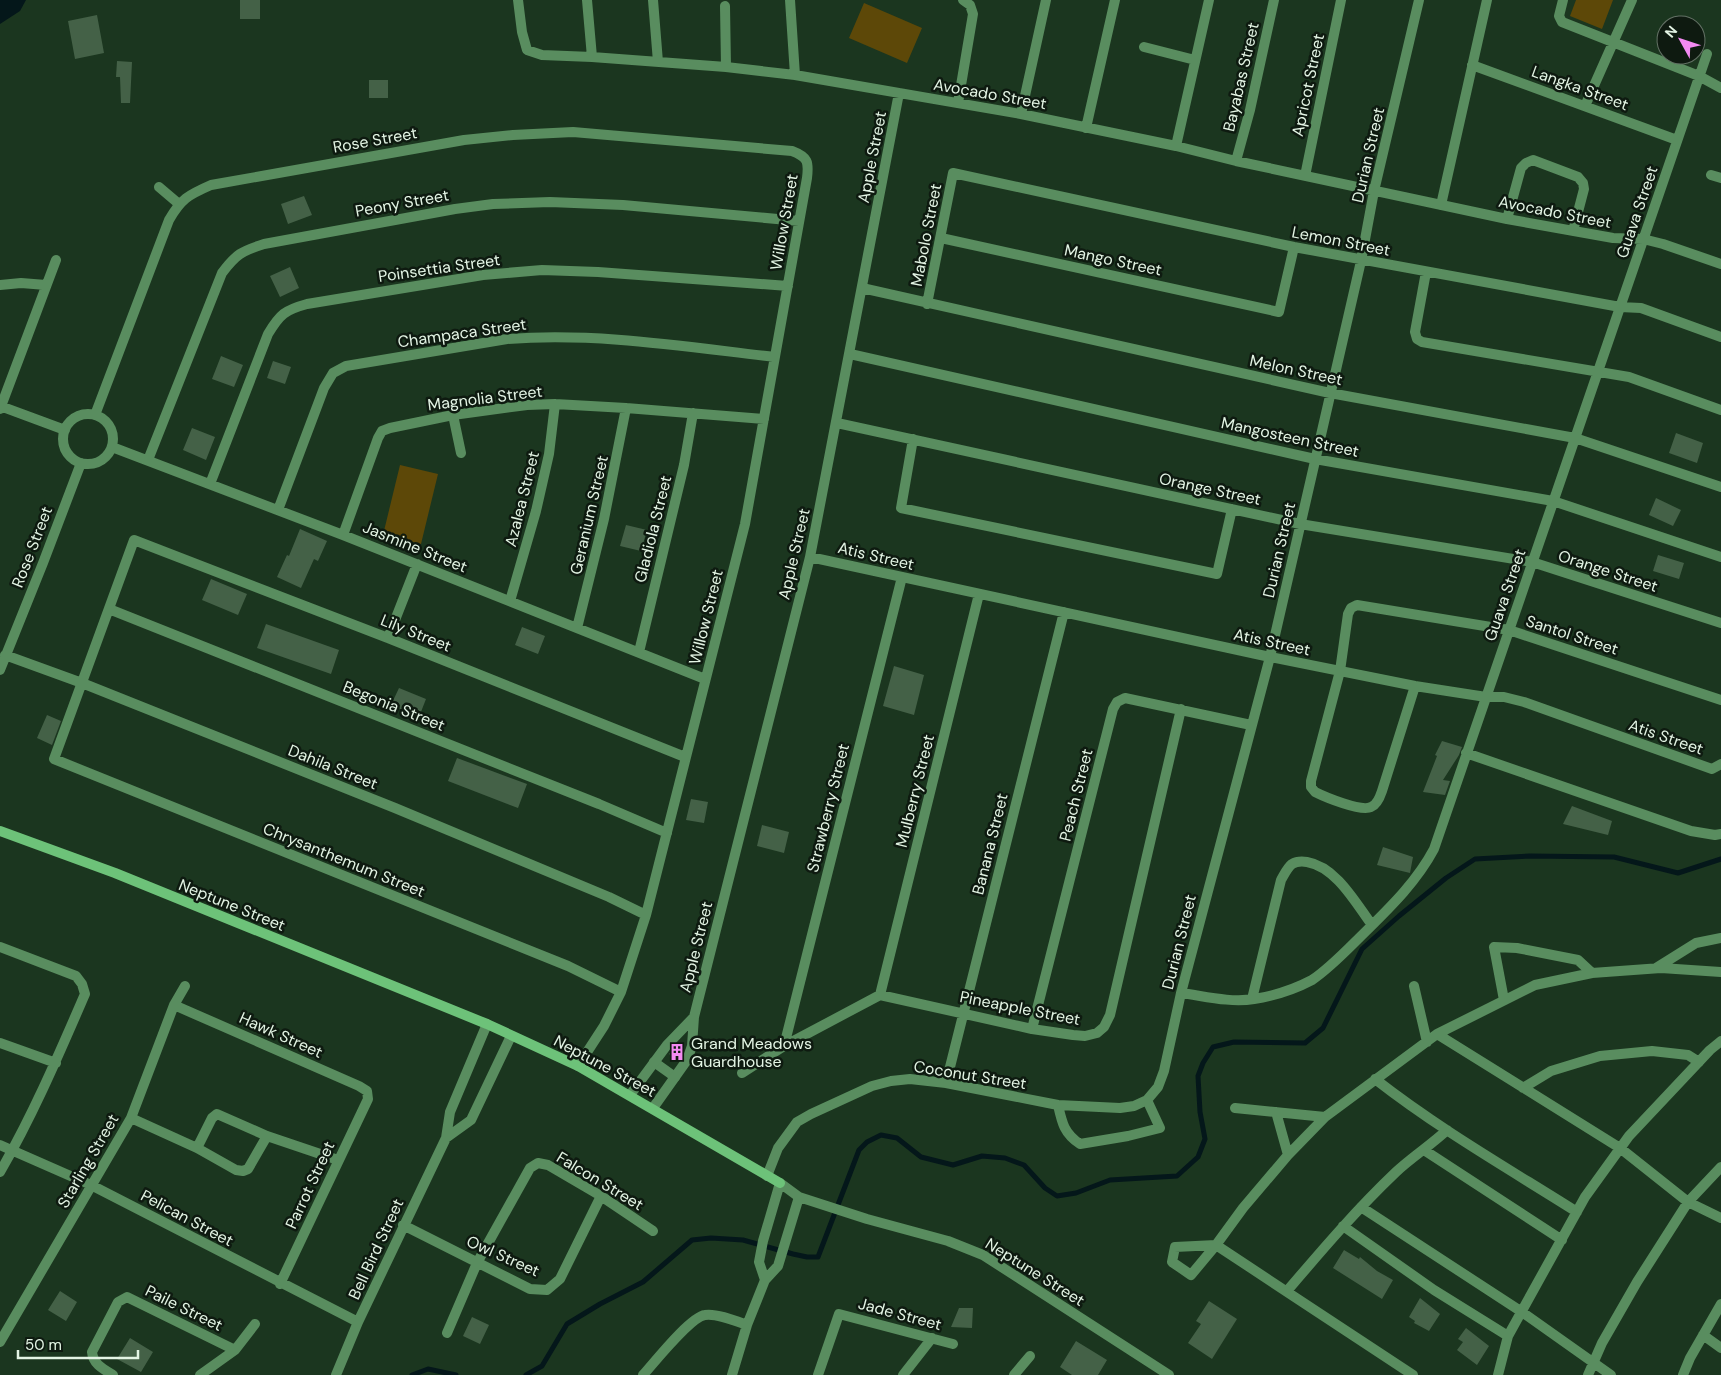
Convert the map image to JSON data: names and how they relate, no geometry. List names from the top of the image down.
{
  "streets": {
    "street": [
      "Bayabas Street",
      "Apricot Street",
      "Langka Street",
      "Avocado Street",
      "Rose Street",
      "Durian Street",
      "Apple Street",
      "Peony Street",
      "Guava Street",
      "Willow Street",
      "Mabolo Street",
      "Lemon Street",
      "Mango Street",
      "Poinsettia Street",
      "Champaca Street",
      "Melon Street",
      "Magnolia Street",
      "Mangosteen Street",
      "Orange Street",
      "Azalea Street",
      "Geranium Street",
      "Gladiola Street",
      "Jasmine Street",
      "Atis Street",
      "Lily Street",
      "Santol Street",
      "Begonia Street",
      "Dahila Street",
      "Mulberry Street",
      "Peach Street",
      "Strawberry Street",
      "Banana Street",
      "Chrysanthemum Street",
      "Neptune Street",
      "Pineapple Street",
      "Hawk Street",
      "Coconut Street",
      "Starling Street",
      "Falcon Street",
      "Parrot Street",
      "Pelican Street",
      "Bell Bird Street",
      "Owl Street",
      "Paile Street",
      "Jade Street"
    ]
  },
  "crossings": [
    ["Bayabas Street", "Avocado Street"],
    ["Apricot Street", "Avocado Street"],
    ["Langka Street", "Guava Street"],
    ["Avocado Street", "Durian Street"],
    ["Avocado Street", "Apple Street"],
    ["Avocado Street", "Guava Street"],
    ["Rose Street", "Willow Street"],
    ["Rose Street", "Jasmine Street"],
    ["Rose Street", "Dahila Street"],
    ["Durian Street", "Guava Street"],
    ["Durian Street", "Lemon Street"],
    ["Durian Street", "Melon Street"],
    ["Durian Street", "Mangosteen Street"],
    ["Durian Street", "Orange Street"],
    ["Durian Street", "Atis Street"],
    ["Durian Street", "Peach Street"],
    ["Durian Street", "Coconut Street"],
    ["Apple Street", "Melon Street"],
    ["Apple Street", "Mangosteen Street"],
    ["Apple Street", "Orange Street"],
    ["Apple Street", "Atis Street"],
    ["Apple Street", "Neptune Street"],
    ["Peony Street", "Willow Street"],
    ["Peony Street", "Jasmine Street"],
    ["Guava Street", "Lemon Street"],
    ["Guava Street", "Melon Street"],
    ["Guava Street", "Mangosteen Street"],
    ["Guava Street", "Orange Street"],
    ["Guava Street", "Atis Street"],
    ["Guava Street", "Santol Street"],
    ["Willow Street", "Poinsettia Street"],
    ["Willow Street", "Champaca Street"],
    ["Willow Street", "Magnolia Street"],
    ["Willow Street", "Jasmine Street"],
    ["Willow Street", "Lily Street"],
    ["Willow Street", "Begonia Street"],
    ["Willow Street", "Dahila Street"],
    ["Willow Street", "Chrysanthemum Street"],
    ["Willow Street", "Neptune Street"],
    ["Mabolo Street", "Lemon Street"],
    ["Mabolo Street", "Mango Street"],
    ["Mabolo Street", "Melon Street"],
    ["Lemon Street", "Mango Street"],
    ["Poinsettia Street", "Jasmine Street"],
    ["Champaca Street", "Jasmine Street"],
    ["Magnolia Street", "Azalea Street"],
    ["Magnolia Street", "Geranium Street"],
    ["Magnolia Street", "Gladiola Street"],
    ["Magnolia Street", "Jasmine Street"],
    ["Azalea Street", "Jasmine Street"],
    ["Geranium Street", "Jasmine Street"],
    ["Gladiola Street", "Jasmine Street"],
    ["Atis Street", "Santol Street"],
    ["Atis Street", "Mulberry Street"],
    ["Atis Street", "Strawberry Street"],
    ["Atis Street", "Banana Street"],
    ["Lily Street", "Begonia Street"],
    ["Dahila Street", "Chrysanthemum Street"],
    ["Mulberry Street", "Pineapple Street"],
    ["Peach Street", "Pineapple Street"],
    ["Banana Street", "Pineapple Street"],
    ["Banana Street", "Coconut Street"],
    ["Neptune Street", "Coconut Street"],
    ["Neptune Street", "Bell Bird Street"],
    ["Hawk Street", "Starling Street"],
    ["Hawk Street", "Parrot Street"],
    ["Starling Street", "Pelican Street"],
    ["Falcon Street", "Owl Street"],
    ["Parrot Street", "Pelican Street"],
    ["Pelican Street", "Bell Bird Street"],
    ["Bell Bird Street", "Owl Street"]
  ],
  "places": {
    "building": ["Grand Meadows Guardhouse"]
  },
  "scale_bar": "50 m",
  "north": "top left"
}
